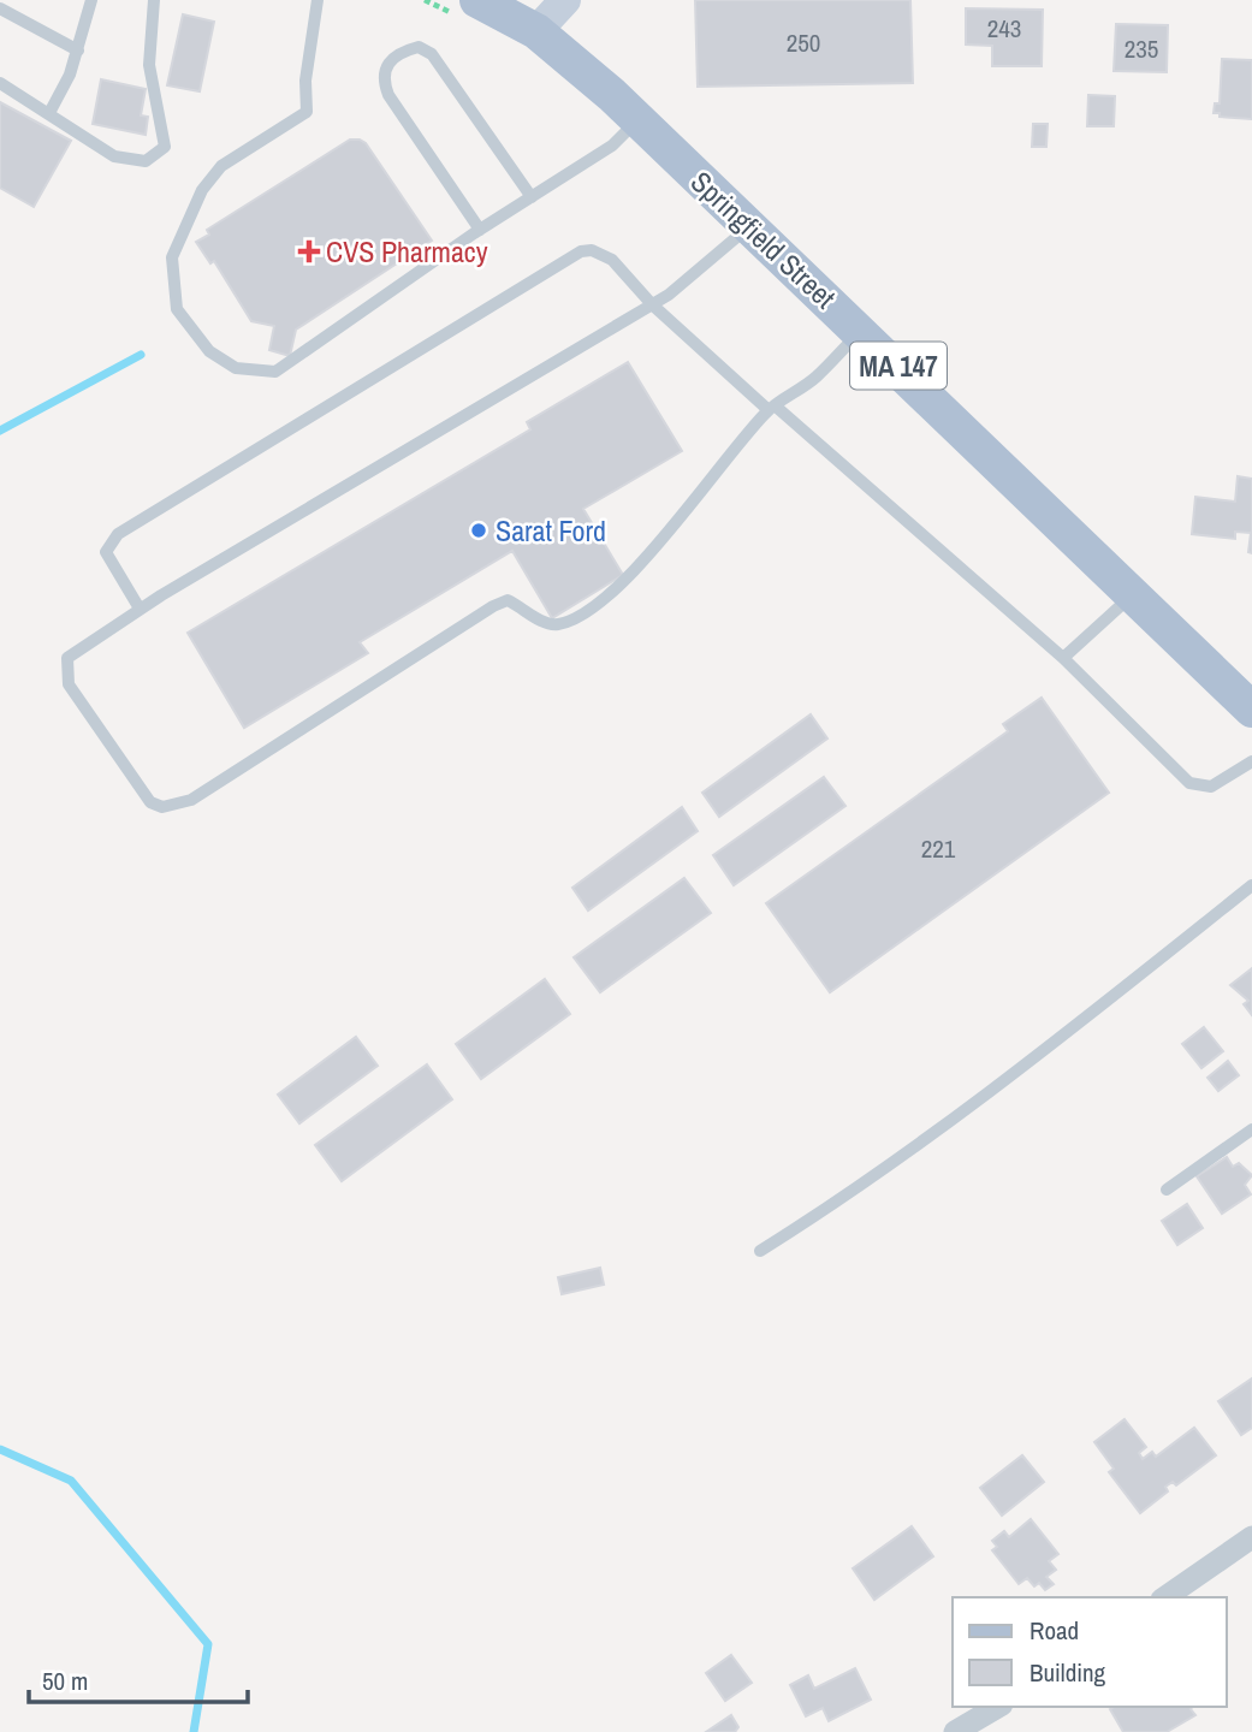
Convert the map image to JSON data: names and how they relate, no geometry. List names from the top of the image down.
{
  "streets": {
    "main road": ["Springfield Street", "MA 147"]
  },
  "places": {
    "health": ["CVS Pharmacy"],
    "other": ["Sarat Ford"]
  },
  "house_numbers": [
    "243",
    "250",
    "235",
    "221"
  ],
  "legend": ["Road", "Building"],
  "scale_bar": "50 m"
}
